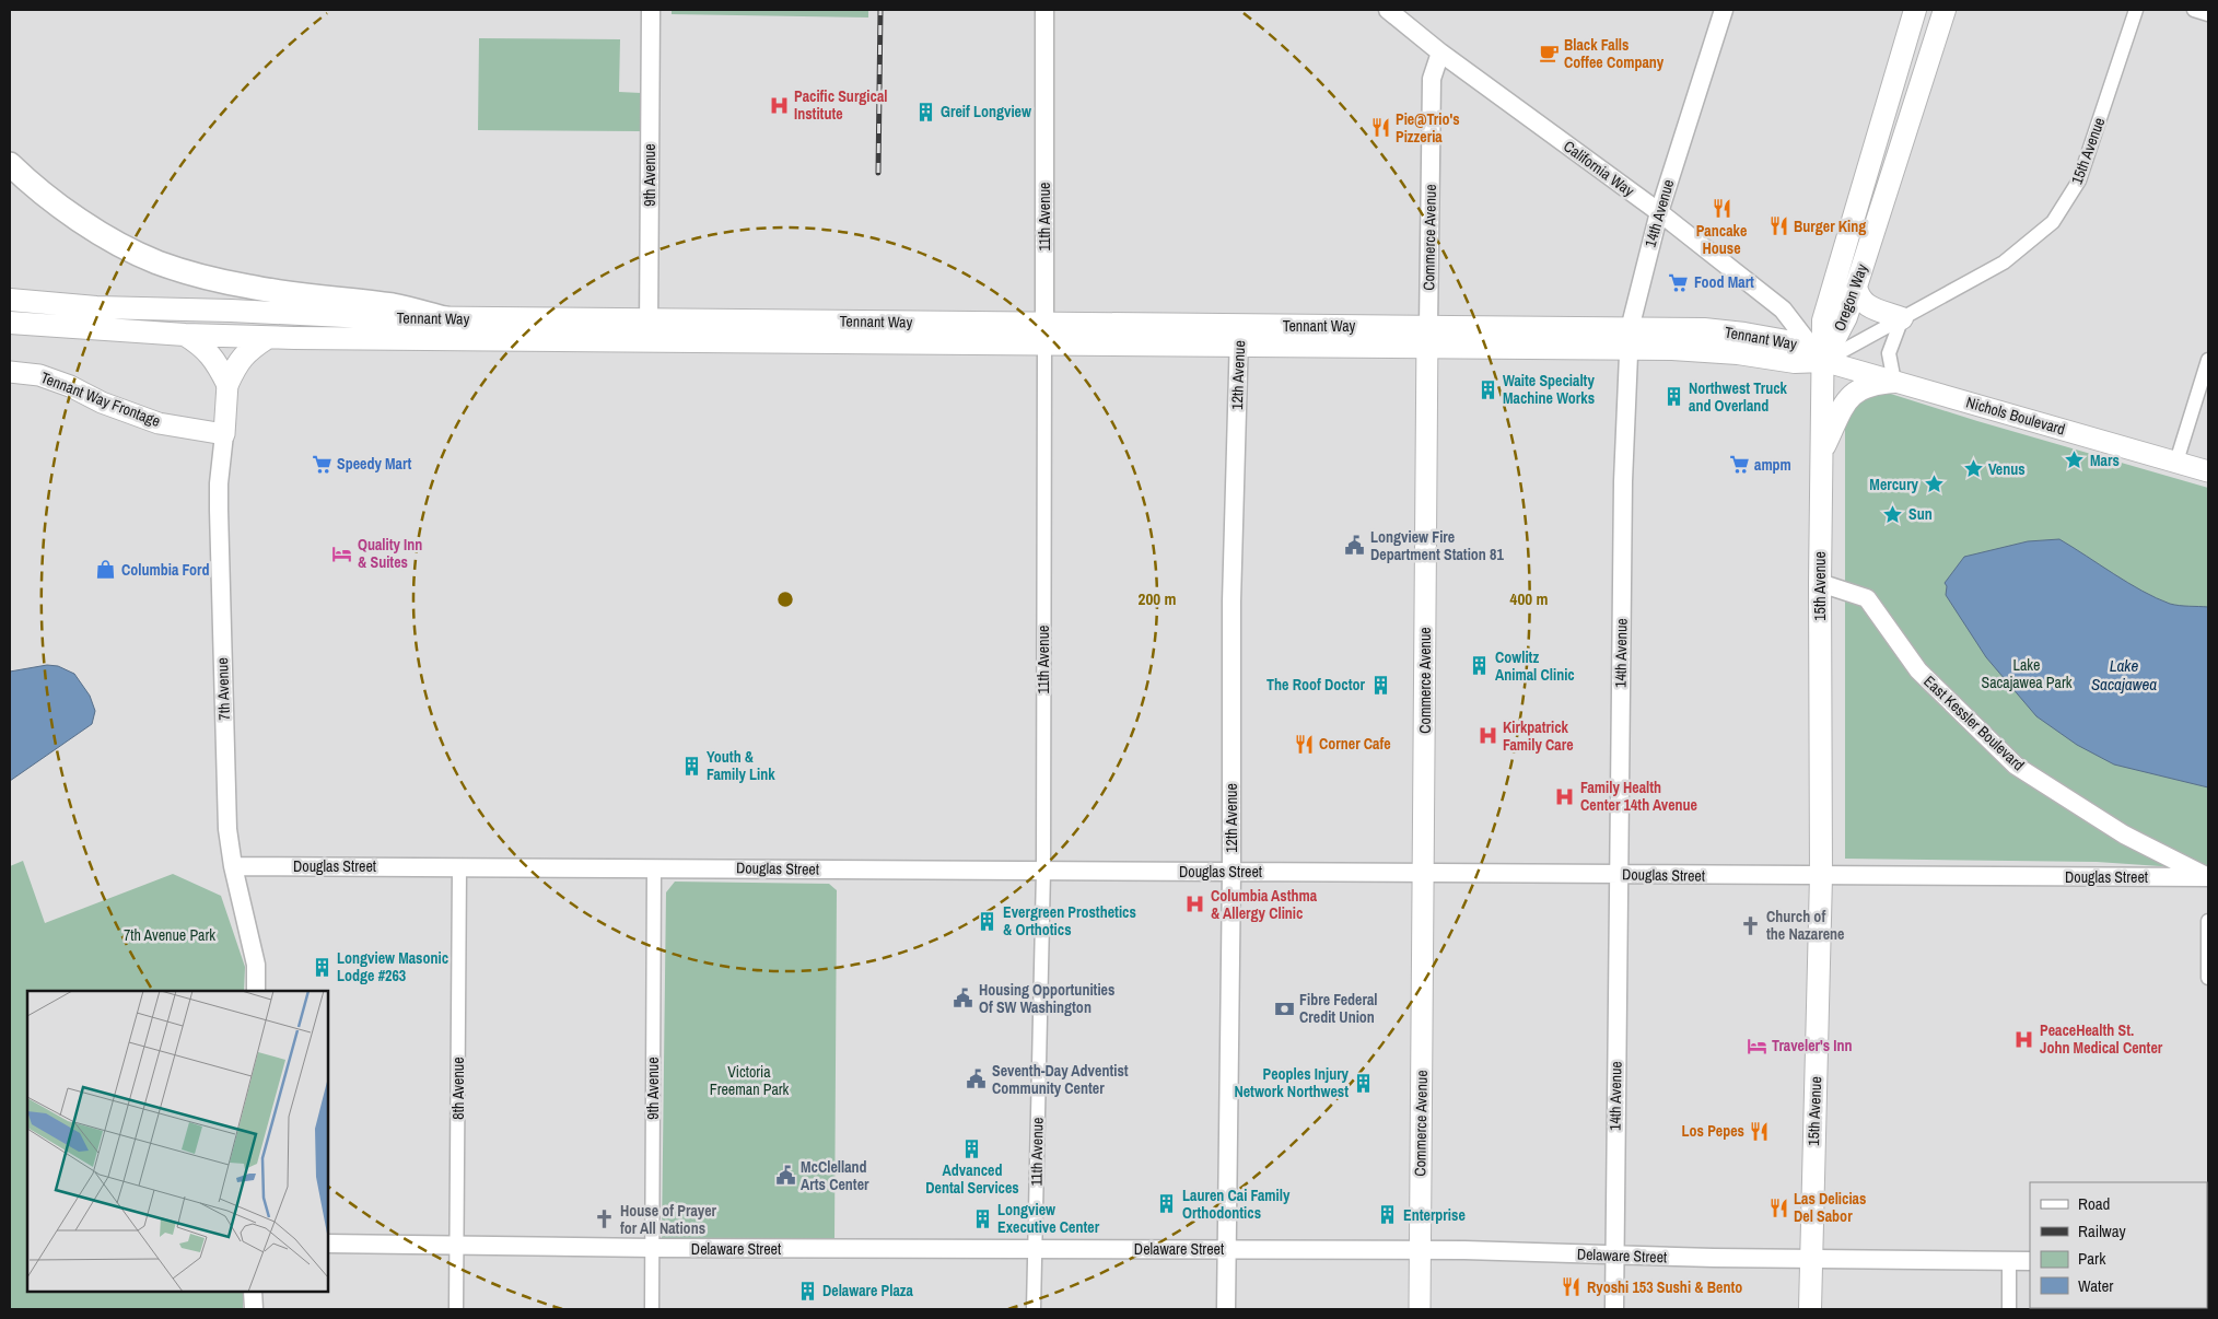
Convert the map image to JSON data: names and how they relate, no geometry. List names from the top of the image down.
{
  "streets": {
    "main road": [
      "15th Avenue",
      "Commerce Avenue",
      "Oregon Way",
      "Tennant Way",
      "Tennant Way Frontage",
      "Nichols Boulevard",
      "7th Avenue"
    ],
    "street": [
      "California Way",
      "9th Avenue",
      "14th Avenue",
      "11th Avenue",
      "12th Avenue",
      "East Kessler Boulevard",
      "Douglas Street",
      "8th Avenue",
      "Delaware Street"
    ]
  },
  "crossings": [
    ["15th Avenue", "California Way"],
    ["15th Avenue", "Oregon Way"],
    ["15th Avenue", "Tennant Way"],
    ["15th Avenue", "Nichols Boulevard"],
    ["15th Avenue", "East Kessler Boulevard"],
    ["15th Avenue", "Douglas Street"],
    ["15th Avenue", "Delaware Street"],
    ["California Way", "14th Avenue"],
    ["California Way", "Commerce Avenue"],
    ["California Way", "Oregon Way"],
    ["California Way", "Tennant Way"],
    ["California Way", "Nichols Boulevard"],
    ["9th Avenue", "Tennant Way"],
    ["9th Avenue", "Douglas Street"],
    ["9th Avenue", "Delaware Street"],
    ["14th Avenue", "Tennant Way"],
    ["14th Avenue", "Douglas Street"],
    ["14th Avenue", "Delaware Street"],
    ["11th Avenue", "Tennant Way"],
    ["11th Avenue", "Douglas Street"],
    ["11th Avenue", "Delaware Street"],
    ["Commerce Avenue", "Tennant Way"],
    ["Commerce Avenue", "Douglas Street"],
    ["Commerce Avenue", "Delaware Street"],
    ["Oregon Way", "Tennant Way"],
    ["Oregon Way", "Nichols Boulevard"],
    ["Tennant Way", "12th Avenue"],
    ["Tennant Way", "Nichols Boulevard"],
    ["12th Avenue", "Douglas Street"],
    ["12th Avenue", "Delaware Street"],
    ["Tennant Way Frontage", "7th Avenue"],
    ["7th Avenue", "Douglas Street"],
    ["East Kessler Boulevard", "Douglas Street"],
    ["Douglas Street", "8th Avenue"],
    ["8th Avenue", "Delaware Street"]
  ],
  "water": ["Lake Sacajawea"],
  "parks": ["Lake Sacajawea Park", "7th Avenue Park", "Victoria Freeman Park"],
  "places": {
    "cafe": ["Black Falls Coffee Company"],
    "hospital": [
      "Pacific Surgical Institute",
      "Kirkpatrick Family Care",
      "Family Health Center 14th Avenue",
      "Columbia Asthma & Allergy Clinic",
      "PeaceHealth St. John Medical Center"
    ],
    "building": [
      "Greif Longview",
      "Waite Specialty Machine Works",
      "Northwest Truck and Overland",
      "Cowlitz Animal Clinic",
      "The Roof Doctor",
      "Youth & Family Link",
      "Evergreen Prosthetics & Orthotics",
      "Longview Masonic Lodge #263",
      "Peoples Injury Network Northwest",
      "Advanced Dental Services",
      "Lauren Cai Family Orthodontics",
      "Enterprise",
      "Longview Executive Center",
      "Delaware Plaza"
    ],
    "restaurant": [
      "Pie@Trio's Pizzeria",
      "Pancake House",
      "Burger King",
      "Corner Cafe",
      "Los Pepes",
      "Las Delicias Del Sabor",
      "Ryoshi 153 Sushi & Bento"
    ],
    "supermarket": ["Food Mart", "Speedy Mart", "ampm"],
    "place": [
      "Mars",
      "Venus",
      "Mercury",
      "Sun"
    ],
    "public building": [
      "Longview Fire Department Station 81",
      "Housing Opportunities Of SW Washington",
      "Seventh-Day Adventist Community Center",
      "McClelland Arts Center"
    ],
    "hotel": ["Quality Inn & Suites", "Traveler's Inn"],
    "shop": ["Columbia Ford"],
    "church": ["Church of the Nazarene", "House of Prayer for All Nations"],
    "bank": ["Fibre Federal Credit Union"]
  },
  "legend": [
    "Road",
    "Railway",
    "Park",
    "Water"
  ],
  "rings": ["200 m", "400 m"]
}
